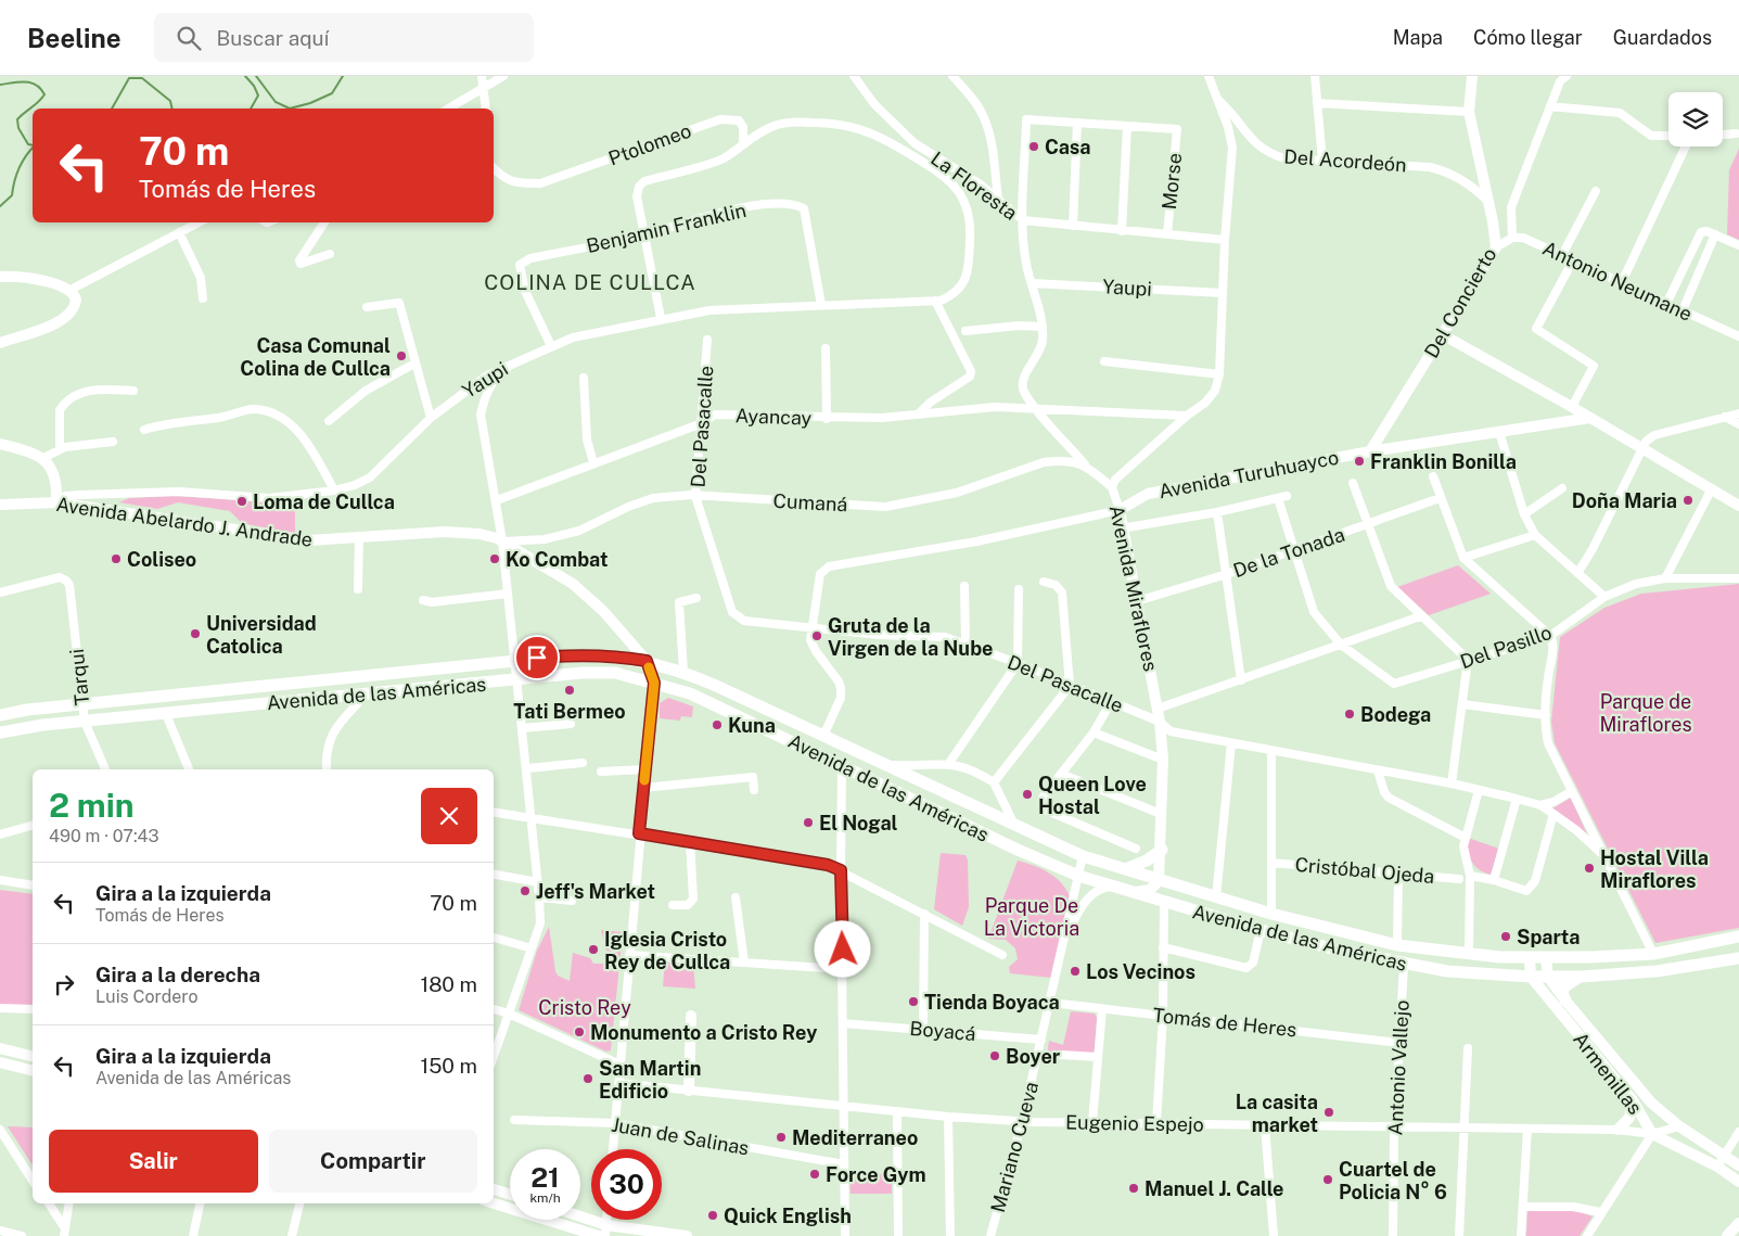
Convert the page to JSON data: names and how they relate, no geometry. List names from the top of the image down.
{
  "streets": {
    "main road": ["Avenida de las Américas"],
    "street": [
      "Ptolomeo",
      "Del Acordeón",
      "Morse",
      "La Floresta",
      "Benjamin Franklin",
      "Antonio Neumane",
      "Yaupi",
      "Del Concierto",
      "Ayancay",
      "Del Pasacalle",
      "Avenida Turuhuayco",
      "Cumaná",
      "Avenida Abelardo J. Andrade",
      "De la Tonada",
      "Avenida Miraflores",
      "Del Pasillo",
      "Tarqui",
      "Cristóbal Ojeda",
      "Tomás de Heres",
      "Boyacá",
      "Antonio Vallejo",
      "Armenillas",
      "Eugenio Espejo",
      "Juan de Salinas",
      "Mariano Cueva"
    ]
  },
  "crossings": [
    ["Del Acordeón", "Del Concierto"],
    ["Del Acordeón", "Avenida Miraflores"],
    ["Morse", "La Floresta"],
    ["La Floresta", "Avenida Miraflores"],
    ["Benjamin Franklin", "Yaupi"],
    ["Yaupi", "Avenida Abelardo J. Andrade"],
    ["Yaupi", "Avenida Miraflores"],
    ["Del Concierto", "Avenida Turuhuayco"],
    ["Ayancay", "Del Pasacalle"],
    ["Ayancay", "Avenida Miraflores"],
    ["Del Pasacalle", "Avenida Turuhuayco"],
    ["Del Pasacalle", "Cumaná"],
    ["Del Pasacalle", "Avenida Miraflores"],
    ["Del Pasacalle", "Del Pasillo"],
    ["Del Pasacalle", "Avenida de las Américas"],
    ["Avenida Turuhuayco", "Avenida Miraflores"],
    ["Avenida Turuhuayco", "Avenida de las Américas"],
    ["Cumaná", "Avenida Abelardo J. Andrade"],
    ["Avenida Abelardo J. Andrade", "Avenida de las Américas"],
    ["De la Tonada", "Avenida Miraflores"],
    ["Avenida Miraflores", "Avenida de las Américas"],
    ["Tarqui", "Avenida de las Américas"],
    ["Avenida de las Américas", "Antonio Vallejo"],
    ["Avenida de las Américas", "Armenillas"],
    ["Avenida de las Américas", "Mariano Cueva"],
    ["Tomás de Heres", "Antonio Vallejo"],
    ["Tomás de Heres", "Mariano Cueva"],
    ["Boyacá", "Mariano Cueva"],
    ["Antonio Vallejo", "Eugenio Espejo"],
    ["Armenillas", "Eugenio Espejo"],
    ["Eugenio Espejo", "Mariano Cueva"]
  ],
  "districts": ["COLINA DE CULLCA"],
  "parks": ["Parque de Miraflores", "Parque De La Victoria", "Cristo Rey"],
  "places": [
    "Casa",
    "Casa Comunal Colina de Cullca",
    "Franklin Bonilla",
    "Doña Maria",
    "Loma de Cullca",
    "Coliseo",
    "Ko Combat",
    "Universidad Catolica",
    "Gruta de la Virgen de la Nube",
    "Tati Bermeo",
    "Bodega",
    "Kuna",
    "Queen Love Hostal",
    "El Nogal",
    "Hostal Villa Miraflores",
    "Jeff's Market",
    "Sparta",
    "Iglesia Cristo Rey de Cullca",
    "Los Vecinos",
    "Tienda Boyaca",
    "Monumento a Cristo Rey",
    "Boyer",
    "San Martin Edificio",
    "La casita market",
    "Mediterraneo",
    "Force Gym",
    "Cuartel de Policia N° 6",
    "Manuel J. Calle",
    "Quick English"
  ],
  "page": {
    "header": "Beeline",
    "search": "Buscar aquí",
    "nav": ["Mapa", "Cómo llegar", "Guardados"],
    "turn": ["70 m", "Tomás de Heres"],
    "heading": ["2 min", "490 m · 07:43"],
    "list": [
      {
        "name": "Gira a la izquierda",
        "note": "Tomás de Heres",
        "value": "70 m"
      },
      {
        "name": "Gira a la derecha",
        "note": "Luis Cordero",
        "value": "180 m"
      },
      {
        "name": "Gira a la izquierda",
        "note": "Avenida de las Américas",
        "value": "150 m"
      }
    ],
    "buttons": ["Salir", "Compartir"],
    "speed": "21 km/h",
    "limit": "30"
  }
}
